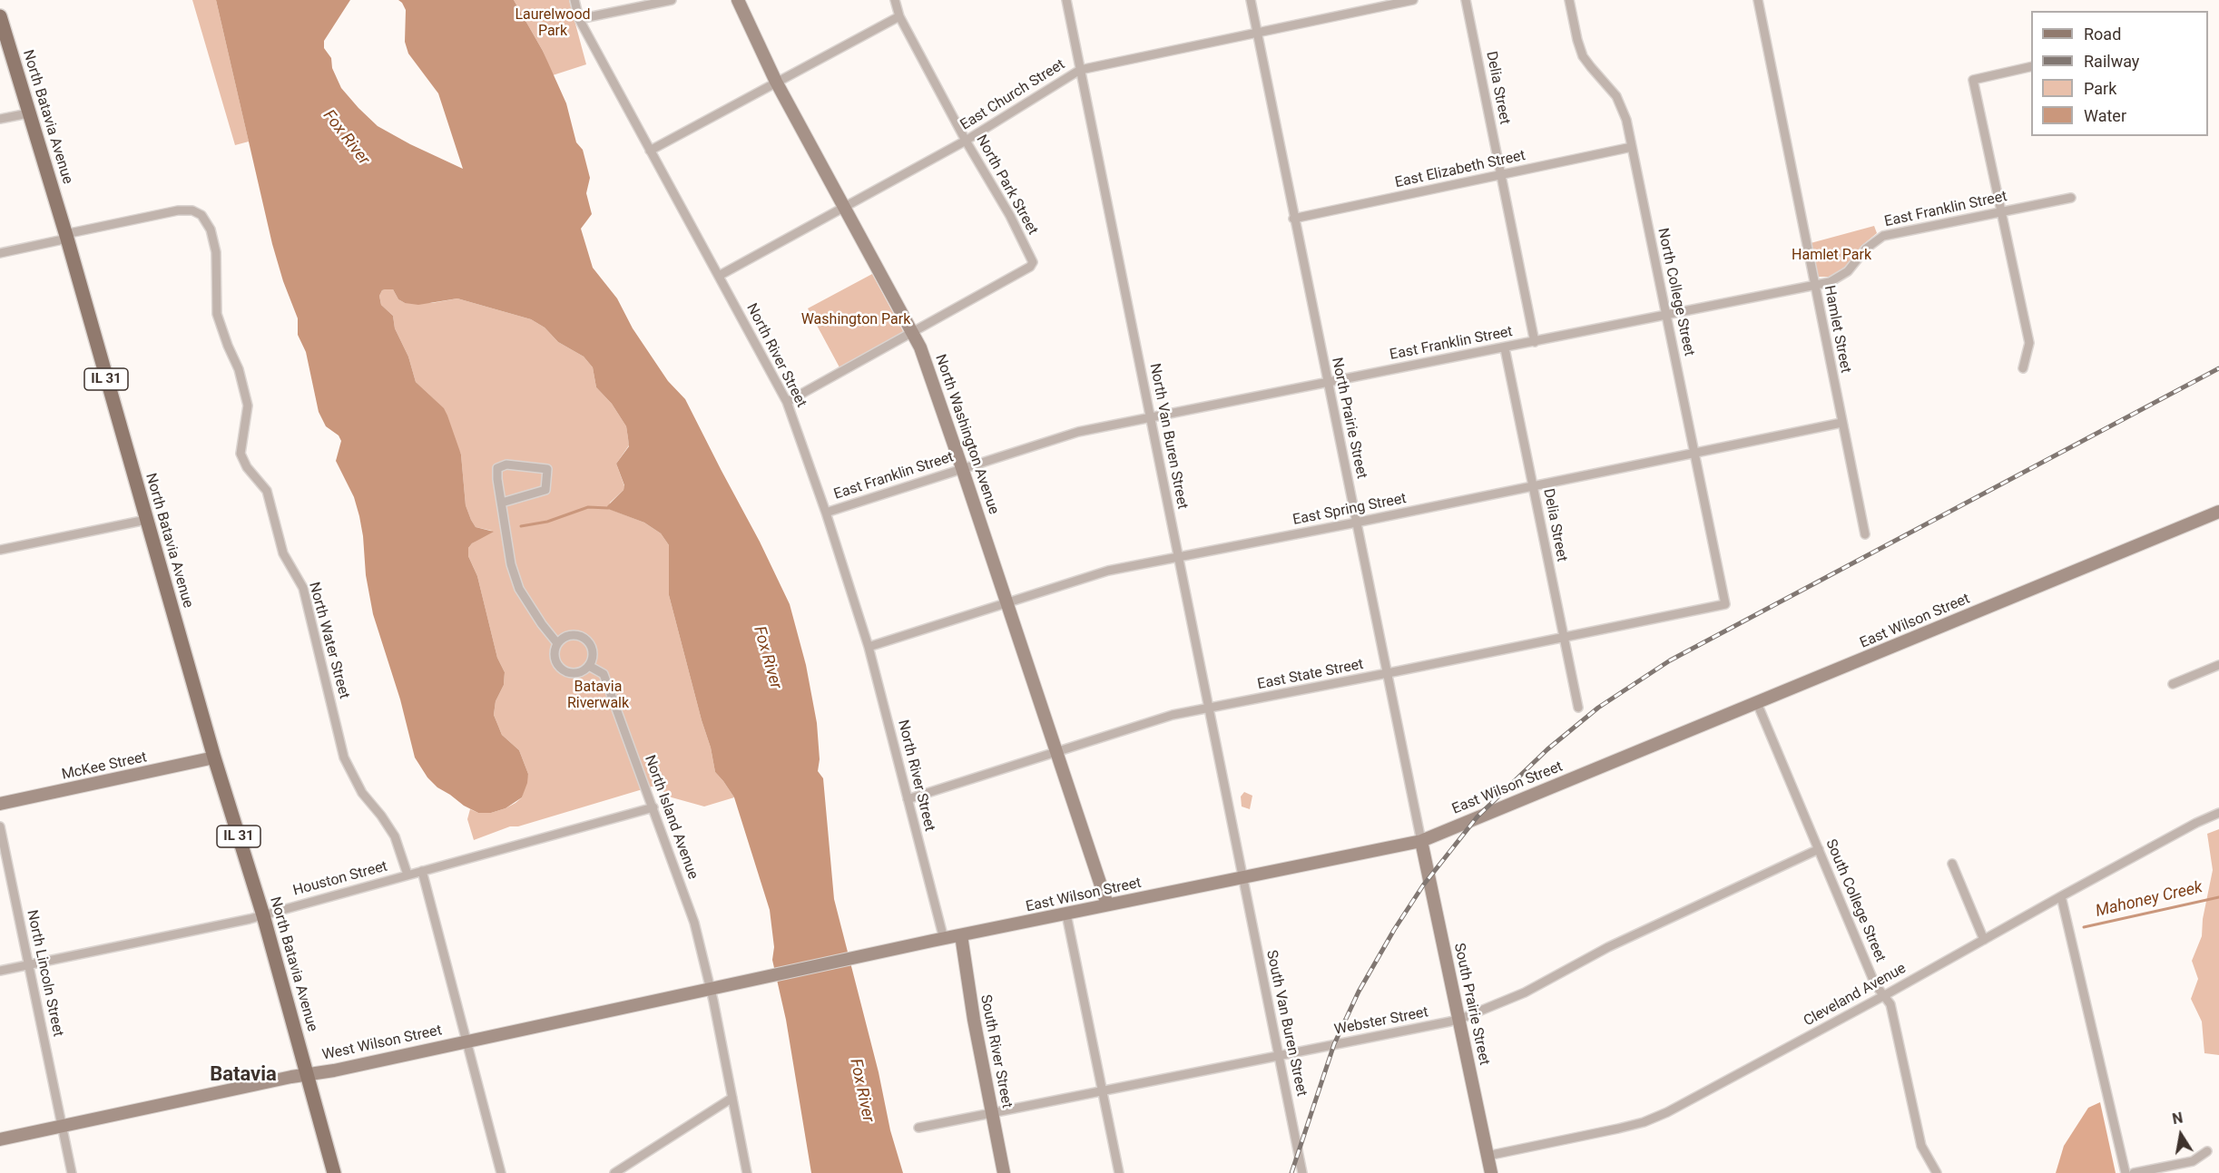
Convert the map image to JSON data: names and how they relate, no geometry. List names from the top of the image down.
{
  "streets": {
    "main road": [
      "North Batavia Avenue",
      "IL 31",
      "North Washington Avenue",
      "East Wilson Street",
      "McKee Street",
      "South Prairie Street",
      "West Wilson Street",
      "South River Street"
    ],
    "street": [
      "Delia Street",
      "East Church Street",
      "East Elizabeth Street",
      "North Park Street",
      "East Franklin Street",
      "North College Street",
      "Hamlet Street",
      "North River Street",
      "North Prairie Street",
      "North Van Buren Street",
      "East Spring Street",
      "North Water Street",
      "East State Street",
      "North Island Avenue",
      "Houston Street",
      "South College Street",
      "North Lincoln Street",
      "Cleveland Avenue",
      "Webster Street",
      "South Van Buren Street"
    ]
  },
  "crossings": [
    ["Delia Street", "East Elizabeth Street"],
    ["Delia Street", "East Franklin Street"],
    ["Delia Street", "East Spring Street"],
    ["Delia Street", "East State Street"],
    ["East Church Street", "North Park Street"],
    ["East Church Street", "North River Street"],
    ["East Church Street", "North Prairie Street"],
    ["East Church Street", "North Washington Avenue"],
    ["East Church Street", "North Van Buren Street"],
    ["North Batavia Avenue", "IL 31"],
    ["North Batavia Avenue", "North Water Street"],
    ["North Batavia Avenue", "McKee Street"],
    ["North Batavia Avenue", "Houston Street"],
    ["North Batavia Avenue", "West Wilson Street"],
    ["East Elizabeth Street", "North College Street"],
    ["East Elizabeth Street", "North Prairie Street"],
    ["North Park Street", "North Washington Avenue"],
    ["East Franklin Street", "North College Street"],
    ["East Franklin Street", "Hamlet Street"],
    ["East Franklin Street", "North River Street"],
    ["East Franklin Street", "North Prairie Street"],
    ["East Franklin Street", "North Washington Avenue"],
    ["East Franklin Street", "North Van Buren Street"],
    ["North College Street", "East Spring Street"],
    ["North College Street", "East State Street"],
    ["Hamlet Street", "East Spring Street"],
    ["North River Street", "East Spring Street"],
    ["North River Street", "East Wilson Street"],
    ["North River Street", "East State Street"],
    ["IL 31", "West Wilson Street"],
    ["North Prairie Street", "East Spring Street"],
    ["North Prairie Street", "East Wilson Street"],
    ["North Prairie Street", "East State Street"],
    ["North Prairie Street", "South Prairie Street"],
    ["North Washington Avenue", "East Spring Street"],
    ["North Washington Avenue", "East Wilson Street"],
    ["North Washington Avenue", "East State Street"],
    ["North Van Buren Street", "East Spring Street"],
    ["North Van Buren Street", "East Wilson Street"],
    ["North Van Buren Street", "East State Street"],
    ["North Van Buren Street", "South Van Buren Street"],
    ["East Wilson Street", "South College Street"],
    ["East Wilson Street", "South Prairie Street"],
    ["East Wilson Street", "South Van Buren Street"],
    ["East Wilson Street", "West Wilson Street"],
    ["East Wilson Street", "South River Street"],
    ["North Water Street", "Houston Street"],
    ["North Island Avenue", "Houston Street"],
    ["North Island Avenue", "West Wilson Street"],
    ["Houston Street", "North Lincoln Street"],
    ["South College Street", "Cleveland Avenue"],
    ["South College Street", "Webster Street"],
    ["North Lincoln Street", "West Wilson Street"],
    ["Cleveland Avenue", "South Prairie Street"],
    ["South Prairie Street", "Webster Street"],
    ["Webster Street", "South Van Buren Street"],
    ["Webster Street", "South River Street"]
  ],
  "districts": ["Batavia"],
  "water": ["Fox River", "Mahoney Creek"],
  "parks": [
    "Laurelwood Park",
    "Hamlet Park",
    "Washington Park",
    "Batavia Riverwalk"
  ],
  "legend": [
    "Road",
    "Railway",
    "Park",
    "Water"
  ],
  "north": "top"
}
